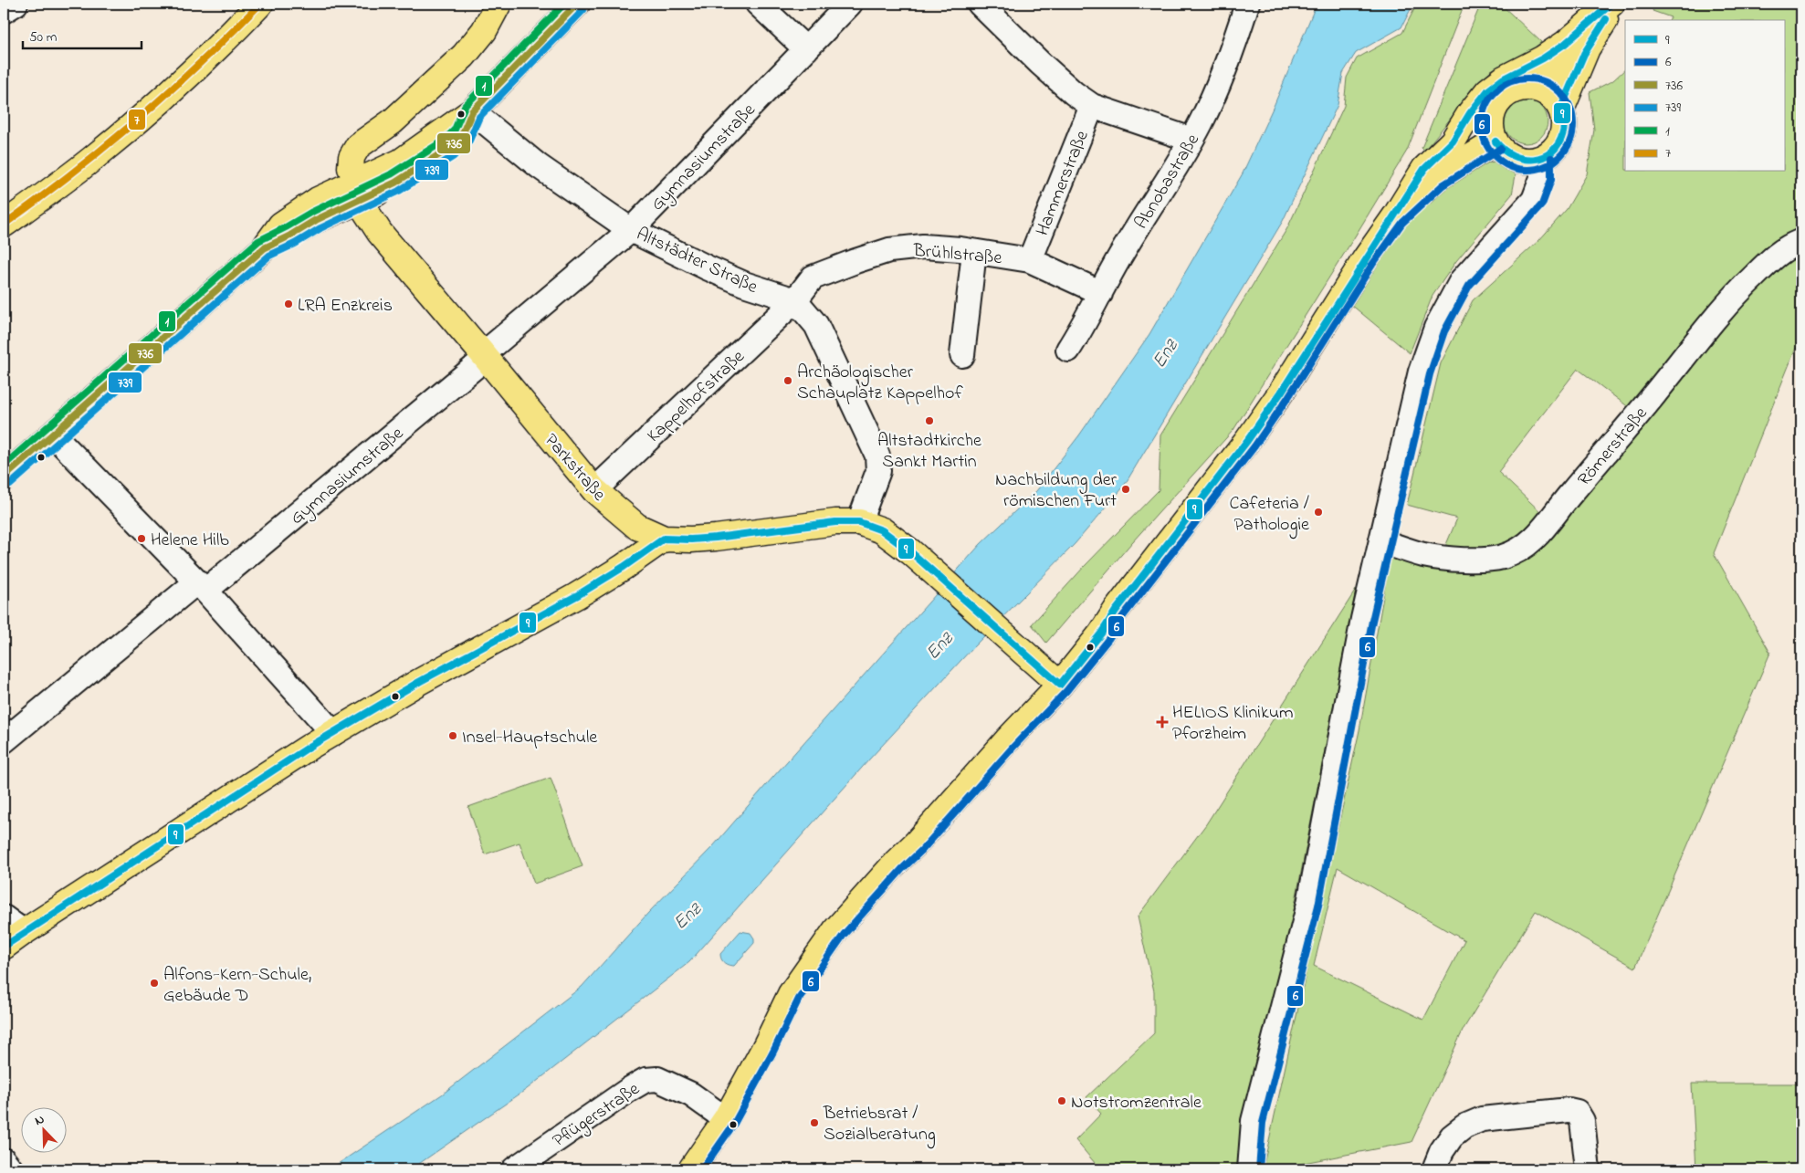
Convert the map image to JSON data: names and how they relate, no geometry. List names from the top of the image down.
{
  "streets": {
    "main road": ["Parkstraße"],
    "street": [
      "Gymnasiumstraße",
      "Abnobastraße",
      "Hammerstraße",
      "Brühlstraße",
      "Altstädter Straße",
      "Kappelhofstraße",
      "Römerstraße",
      "Pflügerstraße"
    ]
  },
  "crossings": [
    ["Gymnasiumstraße", "Altstädter Straße"],
    ["Gymnasiumstraße", "Parkstraße"],
    ["Abnobastraße", "Brühlstraße"],
    ["Hammerstraße", "Brühlstraße"],
    ["Brühlstraße", "Altstädter Straße"],
    ["Brühlstraße", "Kappelhofstraße"],
    ["Altstädter Straße", "Kappelhofstraße"],
    ["Kappelhofstraße", "Parkstraße"]
  ],
  "water": ["Enz"],
  "places": {
    "other": [
      "LRA Enzkreis",
      "Archäologischer Schauplatz Kappelhof",
      "Altstadtkirche Sankt Martin",
      "Nachbildung der römischen Furt",
      "Cafeteria / Pathologie",
      "Helene Hilb",
      "Insel-Hauptschule",
      "Alfons-Kern-Schule, Gebäude D",
      "Notstromzentrale",
      "Betriebsrat / Sozialberatung"
    ],
    "health": ["HELIOS Klinikum Pforzheim"]
  },
  "lines": [
    "transit line 9",
    "transit line 736",
    "transit line 1",
    "transit line 7",
    "transit line 739",
    "transit line 6"
  ],
  "legend": [
    "9",
    "6",
    "736",
    "739",
    "1",
    "7"
  ],
  "scale_bar": "50 m",
  "north": "top left"
}
